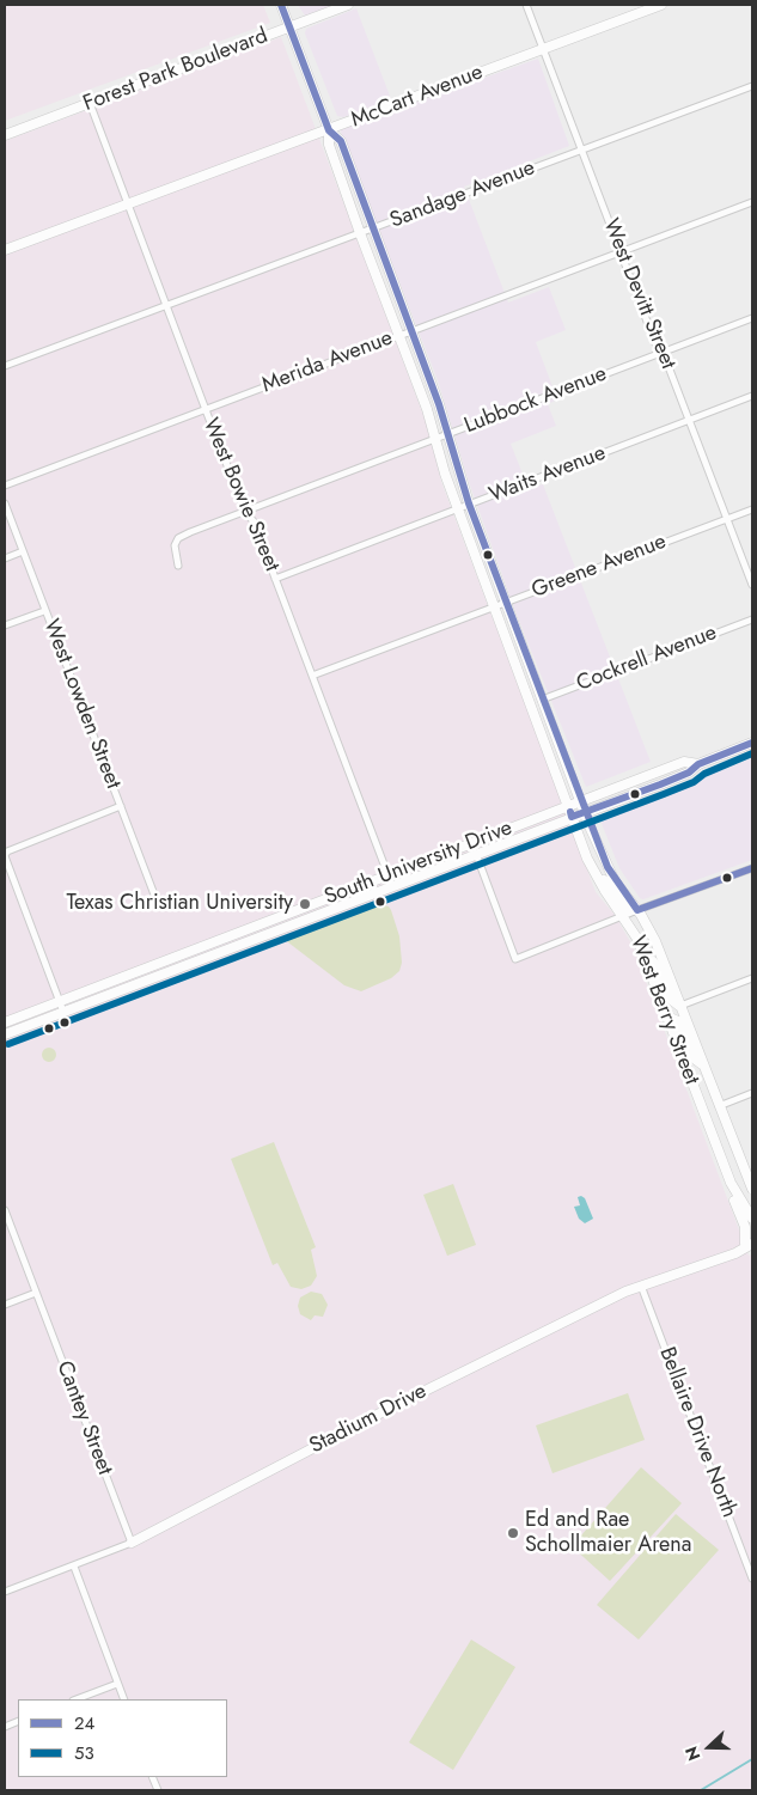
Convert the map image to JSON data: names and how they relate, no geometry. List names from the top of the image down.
{
  "streets": {
    "main road": [
      "Forest Park Boulevard",
      "McCart Avenue",
      "South University Drive",
      "West Berry Street",
      "Stadium Drive"
    ],
    "street": [
      "Sandage Avenue",
      "West Devitt Street",
      "Merida Avenue",
      "Lubbock Avenue",
      "Waits Avenue",
      "West Bowie Street",
      "Greene Avenue",
      "Cockrell Avenue",
      "West Lowden Street",
      "Cantey Street",
      "Bellaire Drive North"
    ]
  },
  "crossings": [
    ["Forest Park Boulevard", "West Bowie Street"],
    ["Forest Park Boulevard", "West Berry Street"],
    ["McCart Avenue", "West Devitt Street"],
    ["McCart Avenue", "West Bowie Street"],
    ["McCart Avenue", "West Berry Street"],
    ["Sandage Avenue", "West Devitt Street"],
    ["Sandage Avenue", "West Bowie Street"],
    ["Sandage Avenue", "West Berry Street"],
    ["West Devitt Street", "Merida Avenue"],
    ["West Devitt Street", "Lubbock Avenue"],
    ["West Devitt Street", "Waits Avenue"],
    ["West Devitt Street", "Greene Avenue"],
    ["Merida Avenue", "West Bowie Street"],
    ["Merida Avenue", "West Berry Street"],
    ["Lubbock Avenue", "West Bowie Street"],
    ["Lubbock Avenue", "West Berry Street"],
    ["Waits Avenue", "West Bowie Street"],
    ["Waits Avenue", "West Berry Street"],
    ["West Bowie Street", "Greene Avenue"],
    ["West Bowie Street", "South University Drive"],
    ["Greene Avenue", "West Berry Street"],
    ["Cockrell Avenue", "West Berry Street"],
    ["South University Drive", "West Berry Street"],
    ["Cantey Street", "Stadium Drive"],
    ["Stadium Drive", "Bellaire Drive North"]
  ],
  "places": ["Texas Christian University", "Ed and Rae Schollmaier Arena"],
  "lines": ["transit line 24", "transit line 53"],
  "legend": ["24", "53"],
  "north": "left"
}
